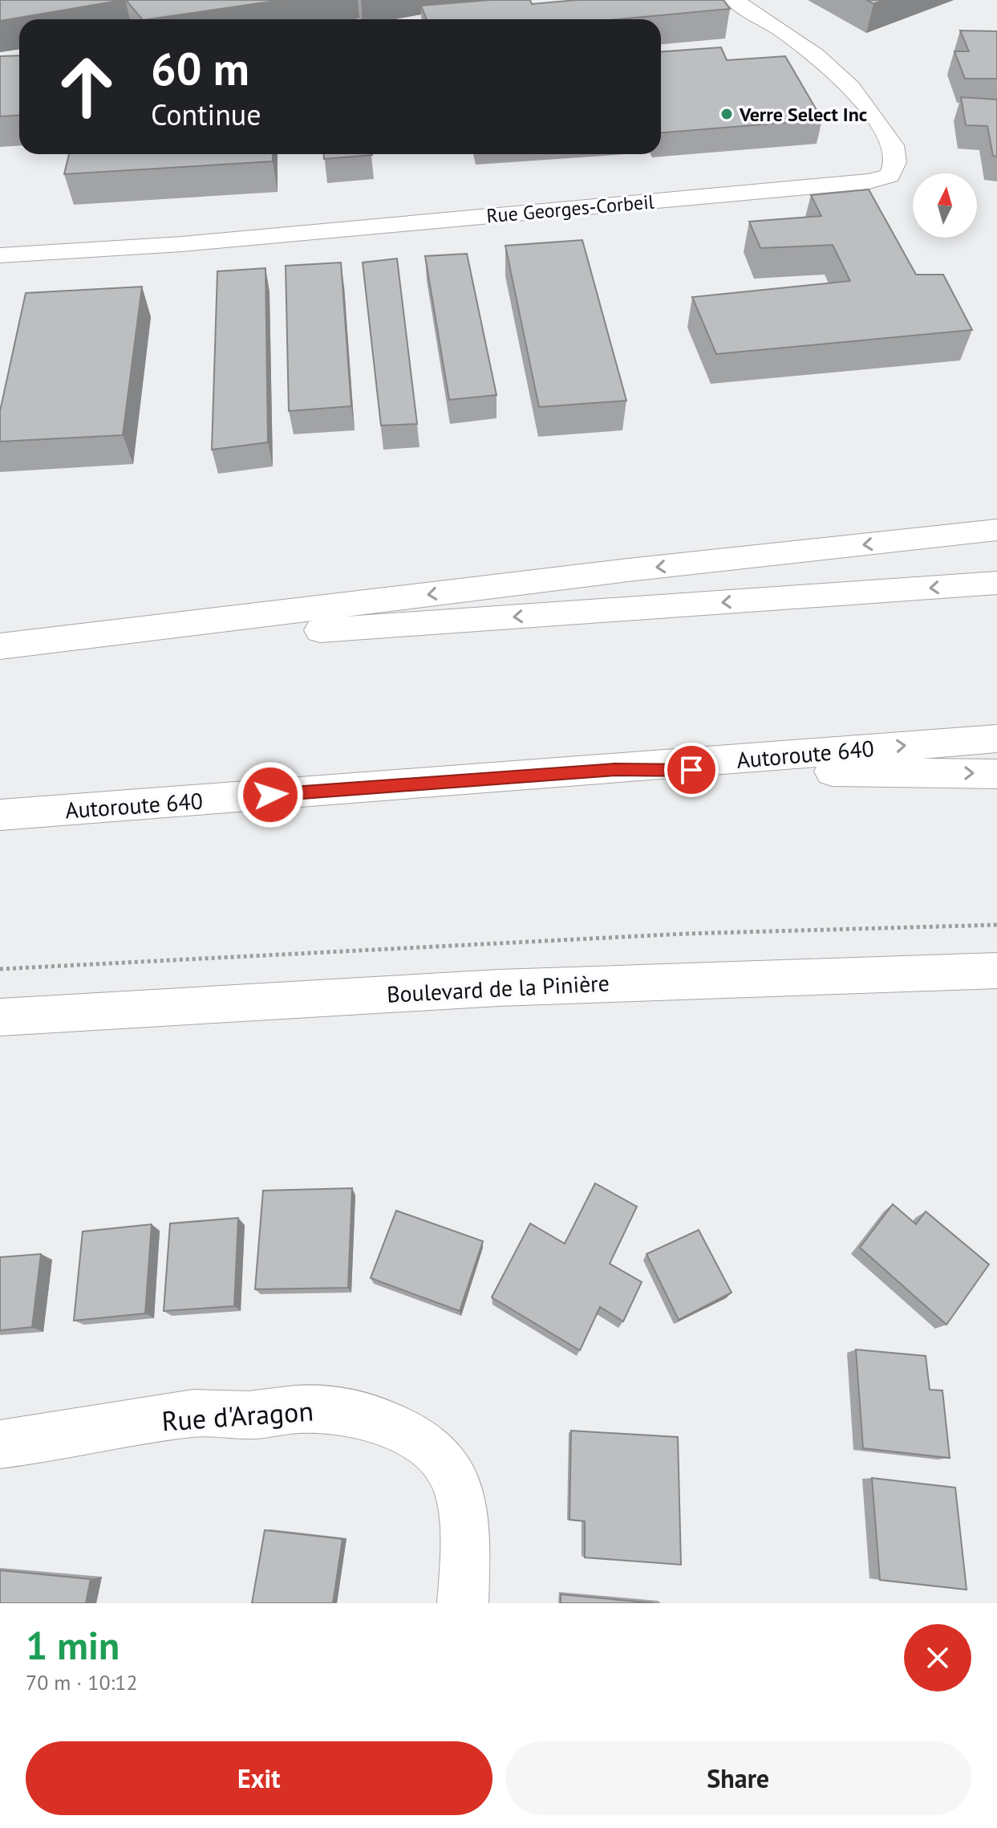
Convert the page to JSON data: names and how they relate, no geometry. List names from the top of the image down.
{
  "streets": {
    "main road": [
      "Rue Georges-Corbeil",
      "Autoroute 640",
      "Boulevard de la Pinière",
      "Rue d'Aragon"
    ]
  },
  "places": ["Verre Select Inc"],
  "north": "top",
  "page": {
    "turn": ["60 m", "Continue"],
    "heading": ["1 min", "70 m · 10:12"],
    "buttons": ["Exit", "Share"]
  }
}
